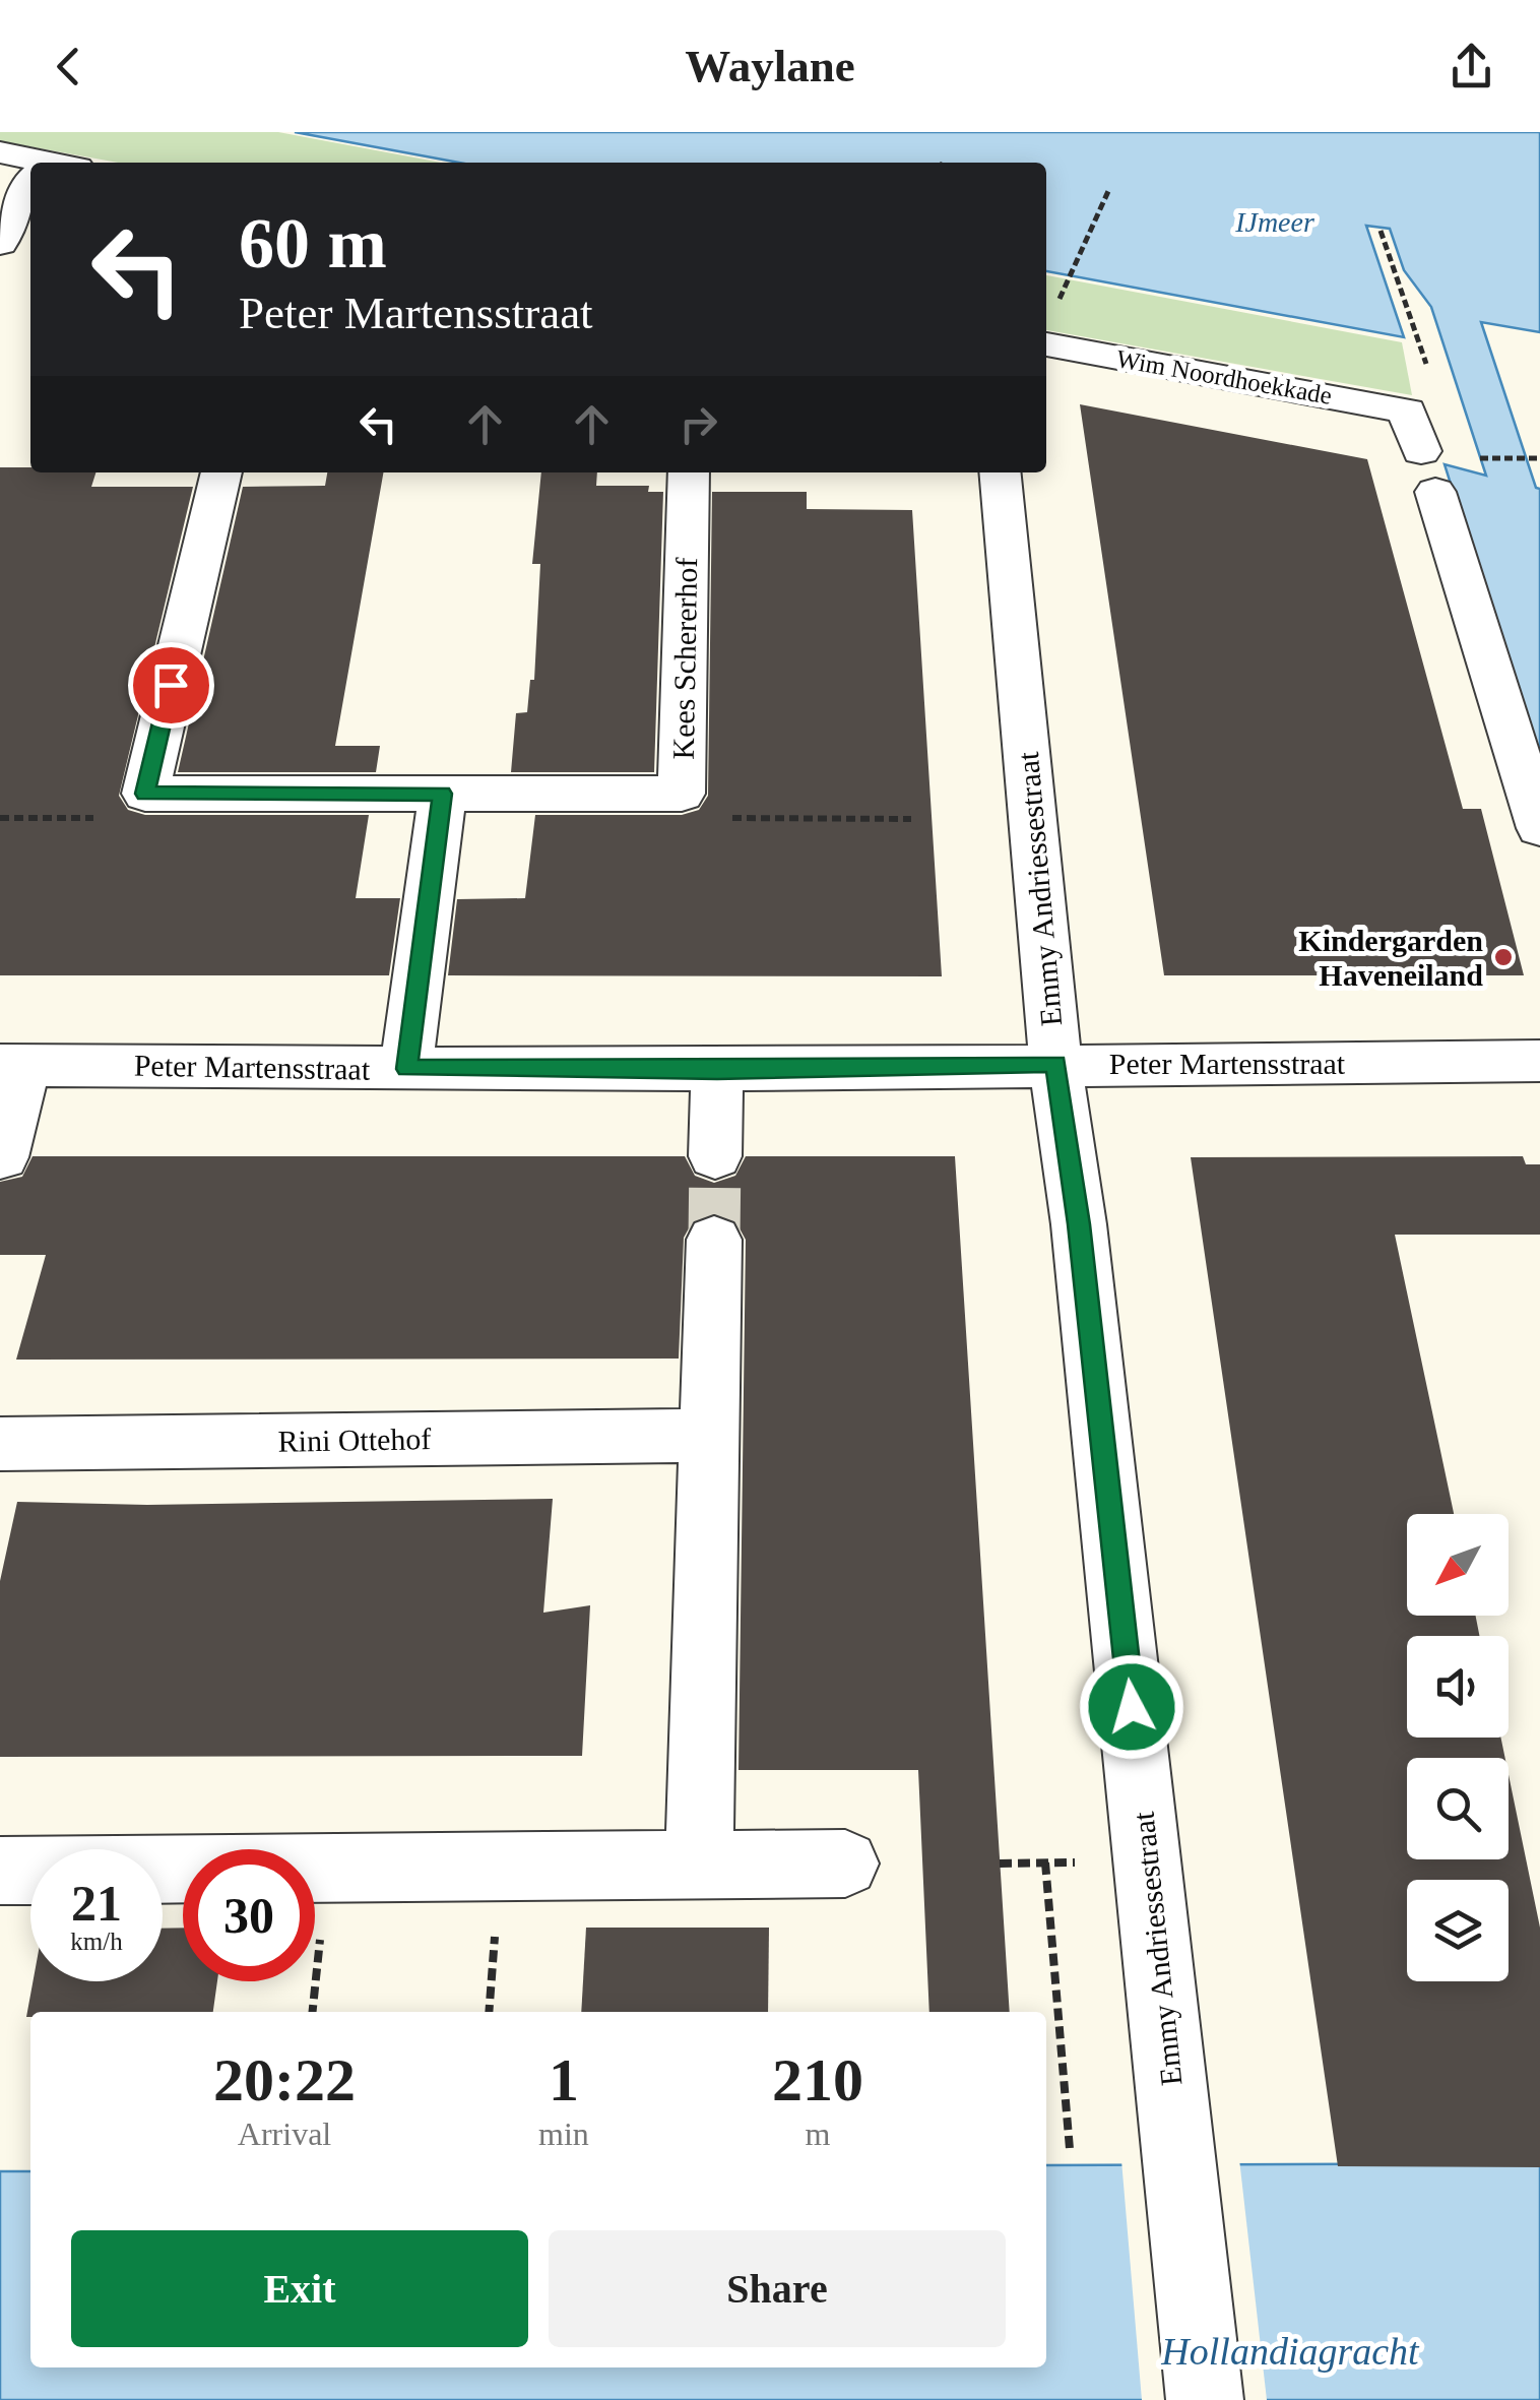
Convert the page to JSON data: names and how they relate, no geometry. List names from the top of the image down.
{
  "streets": {
    "street": [
      "Wim Noordhoekkade",
      "Kees Schererhof",
      "Emmy Andriessestraat",
      "Peter Martensstraat",
      "Rini Ottehof"
    ]
  },
  "crossings": [
    ["Emmy Andriessestraat", "Peter Martensstraat"]
  ],
  "water": ["IJmeer", "Hollandiagracht"],
  "places": ["Kindergarden Haveneiland"],
  "north": "bottom left",
  "page": {
    "header": "Waylane",
    "turn": ["60 m", "Peter Martensstraat"],
    "speed": "21 km/h",
    "limit": "30",
    "eta": [
      "20:22",
      "Arrival",
      "1",
      "min",
      "210",
      "m"
    ],
    "buttons": ["Exit", "Share"]
  }
}
